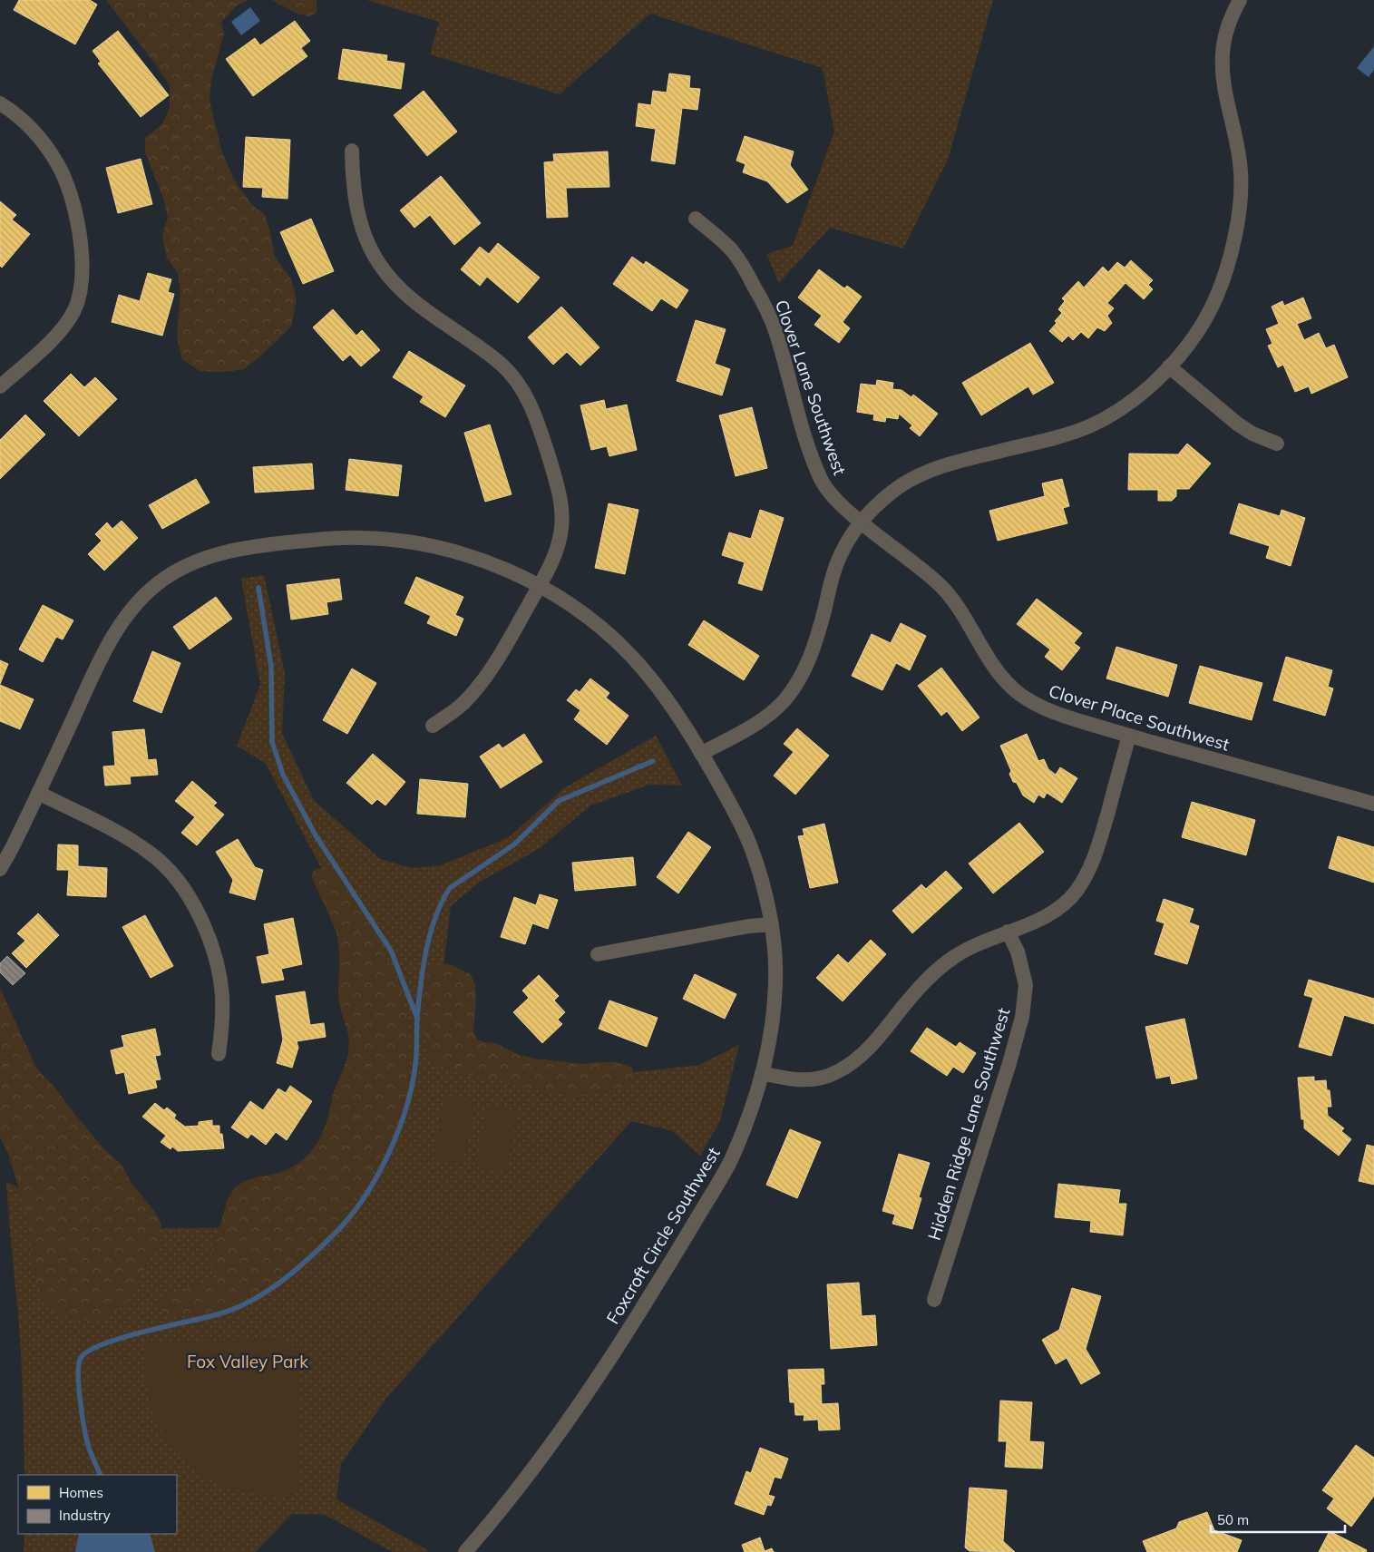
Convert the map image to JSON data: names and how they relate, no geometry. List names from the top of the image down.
{
  "streets": {
    "street": [
      "Clover Lane Southwest",
      "Clover Place Southwest",
      "Hidden Ridge Lane Southwest",
      "Foxcroft Circle Southwest"
    ]
  },
  "crossings": [
    ["Clover Lane Southwest", "Clover Place Southwest"]
  ],
  "parks": ["Fox Valley Park"],
  "legend": ["Homes", "Industry"],
  "scale_bar": "50 m"
}
